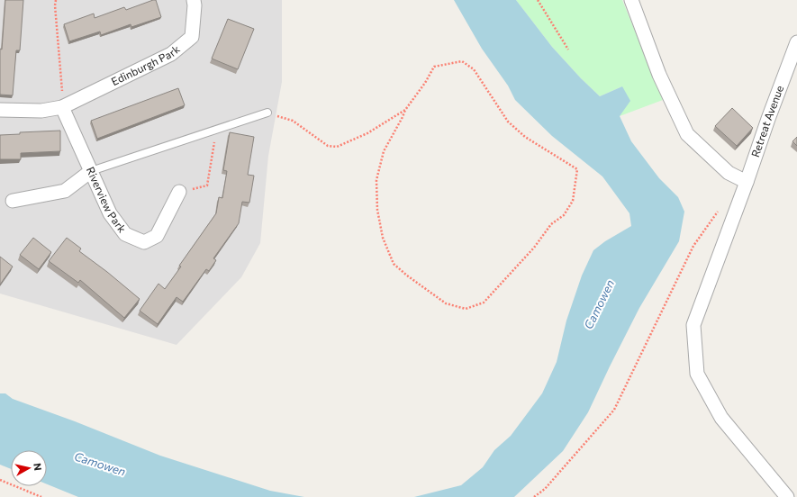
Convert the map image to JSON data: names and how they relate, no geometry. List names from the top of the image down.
{
  "streets": {
    "street": ["Edinburgh Park", "Retreat Avenue", "Riverview Park"]
  },
  "crossings": [
    ["Edinburgh Park", "Riverview Park"]
  ],
  "water": ["Camowen"],
  "north": "right"
}
